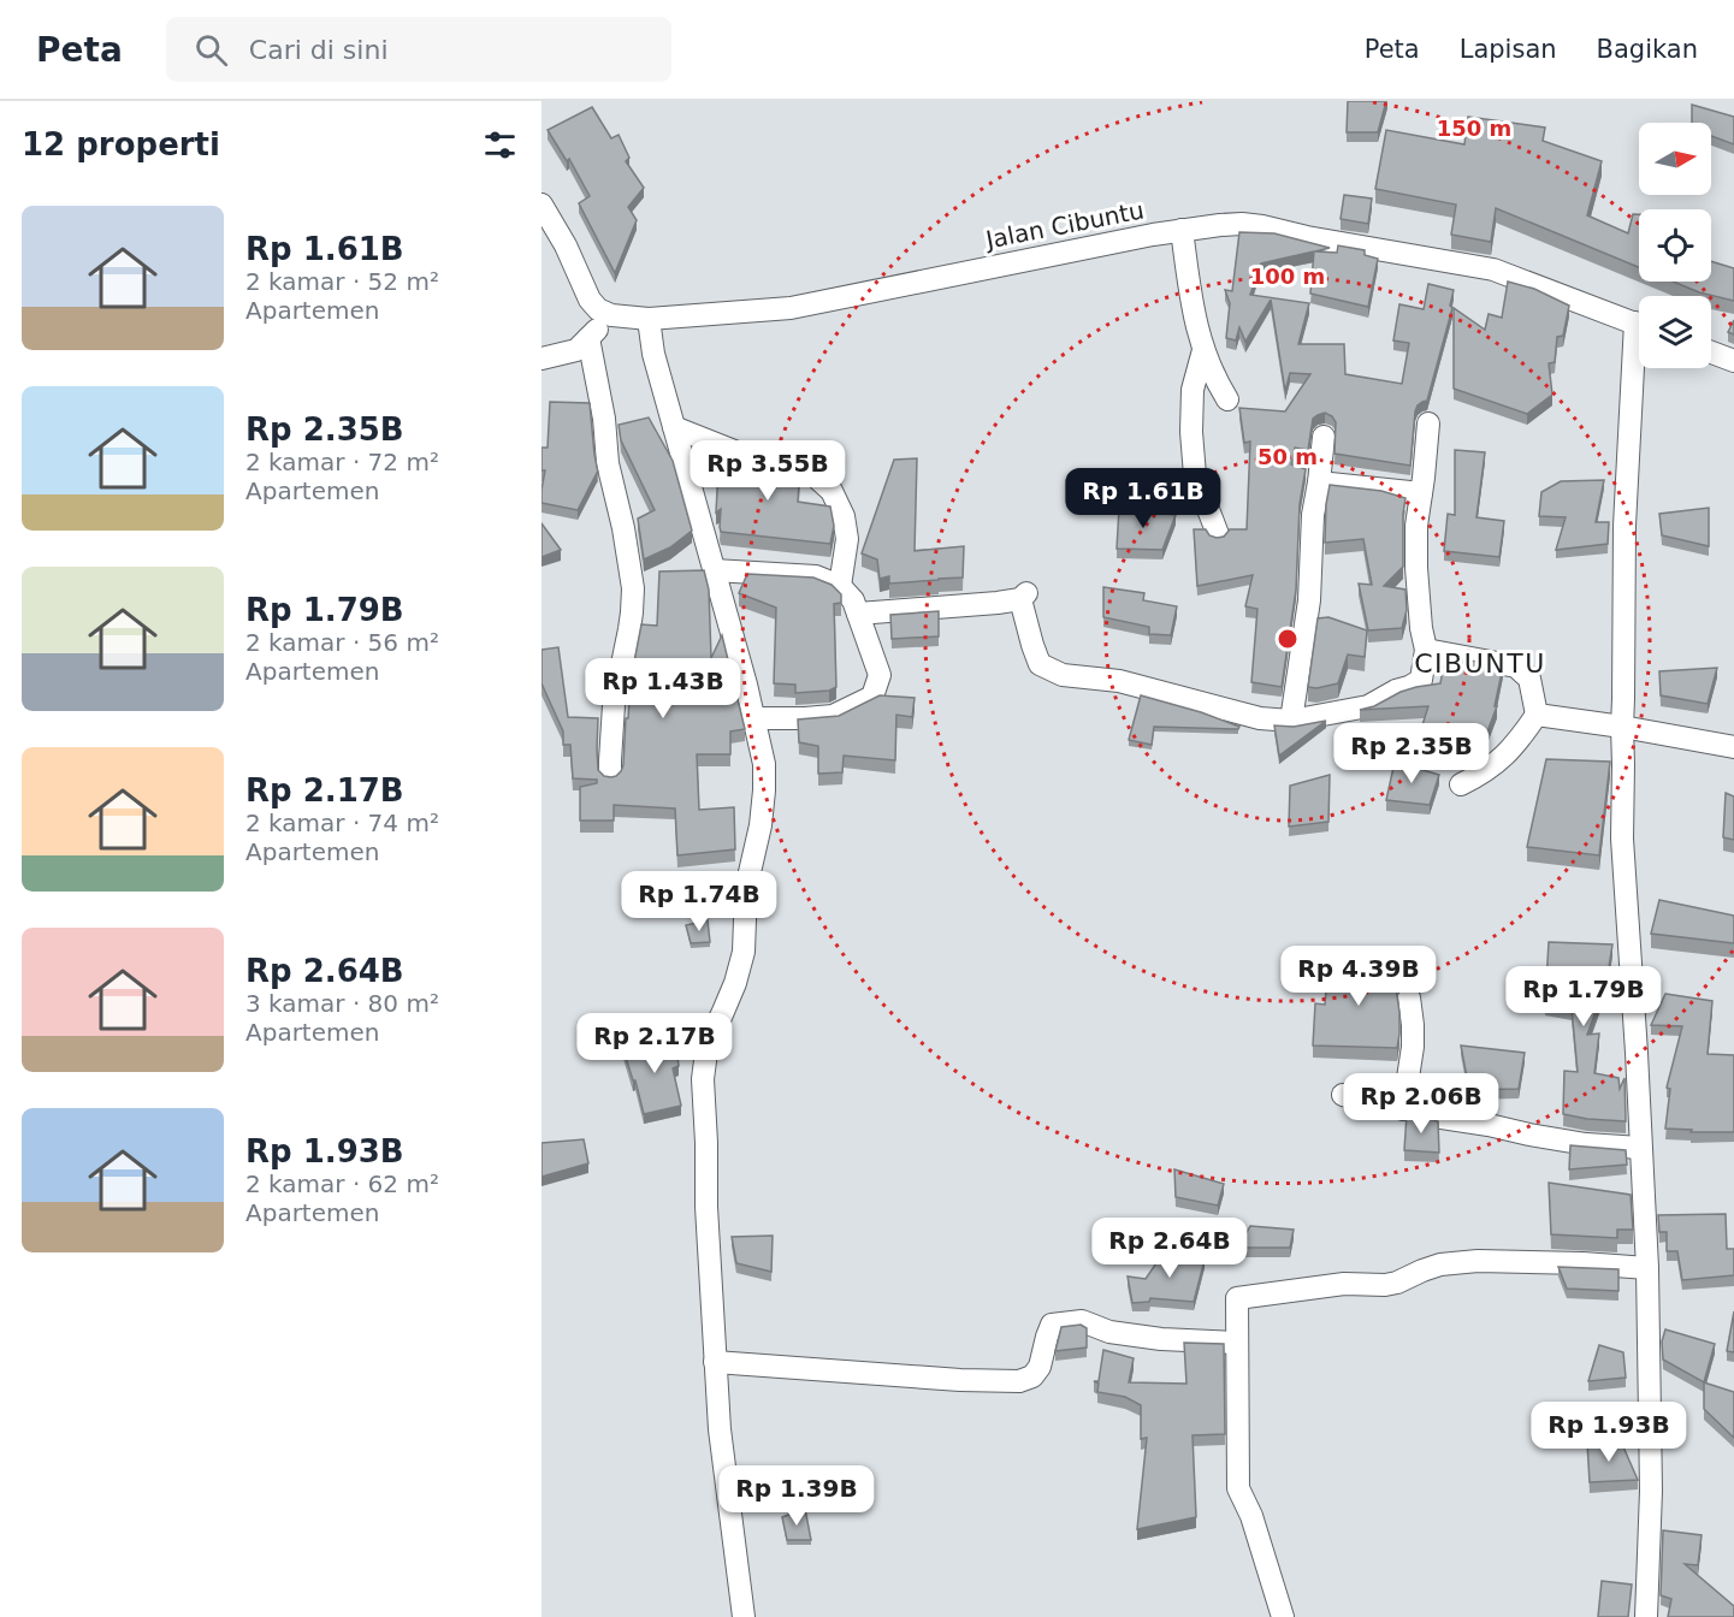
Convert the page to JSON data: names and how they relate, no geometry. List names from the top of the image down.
{
  "streets": {
    "street": ["Jalan Cibuntu"]
  },
  "districts": ["CIBUNTU"],
  "north": "right",
  "page": {
    "header": "Peta",
    "search": "Cari di sini",
    "nav": ["Peta", "Lapisan", "Bagikan"],
    "heading": "12 properti",
    "list": [
      {
        "name": "Rp 1.61B",
        "note": "2 kamar · 52 m² · Apartemen"
      },
      {
        "name": "Rp 2.35B",
        "note": "2 kamar · 72 m² · Apartemen"
      },
      {
        "name": "Rp 1.79B",
        "note": "2 kamar · 56 m² · Apartemen"
      },
      {
        "name": "Rp 2.17B",
        "note": "2 kamar · 74 m² · Apartemen"
      },
      {
        "name": "Rp 2.64B",
        "note": "3 kamar · 80 m² · Apartemen"
      },
      {
        "name": "Rp 1.93B",
        "note": "2 kamar · 62 m² · Apartemen"
      }
    ],
    "price": [
      "Rp 3.55B",
      "Rp 1.61B",
      "Rp 1.43B",
      "Rp 2.35B",
      "Rp 1.74B",
      "Rp 4.39B",
      "Rp 1.79B",
      "Rp 2.17B",
      "Rp 2.06B",
      "Rp 2.64B",
      "Rp 1.93B",
      "Rp 1.39B"
    ]
  },
  "rings": ["150 m", "100 m", "50 m"]
}
